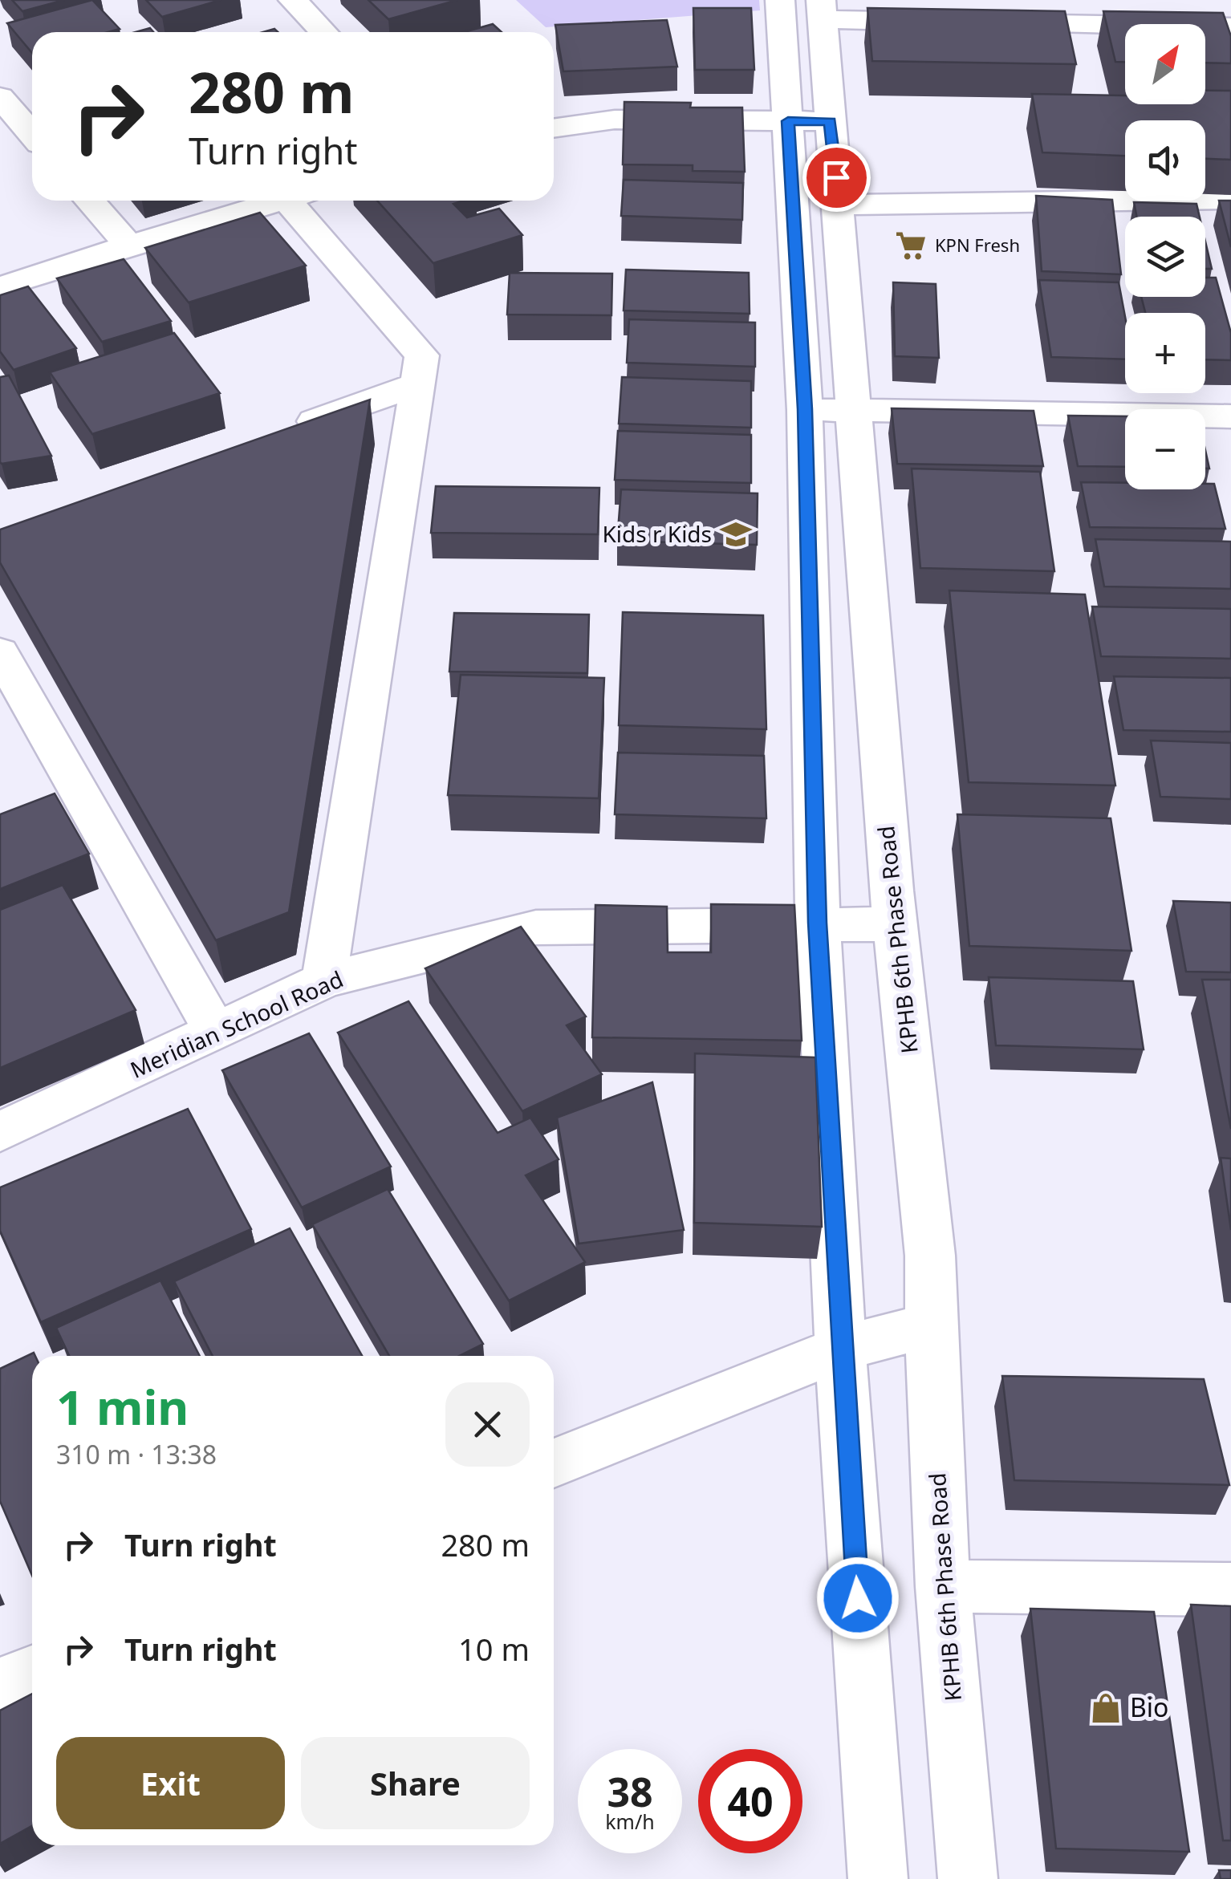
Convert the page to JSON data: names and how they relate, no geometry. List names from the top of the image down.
{
  "streets": {
    "street": ["KPHB 6th Phase Road", "Meridian School Road"]
  },
  "crossings": [
    ["KPHB 6th Phase Road", "Meridian School Road"]
  ],
  "places": {
    "supermarket": ["KPN Fresh"],
    "school or university": ["Kids r Kids"],
    "shop": ["Bio"]
  },
  "north": "top right",
  "page": {
    "map_buttons": ["+", "−"],
    "turn": ["280 m", "Turn right"],
    "heading": ["1 min", "310 m · 13:38"],
    "list": [
      {
        "name": "Turn right",
        "value": "280 m"
      },
      {
        "name": "Turn right",
        "value": "10 m"
      }
    ],
    "buttons": ["Exit", "Share"],
    "speed": "38 km/h",
    "limit": "40"
  }
}
